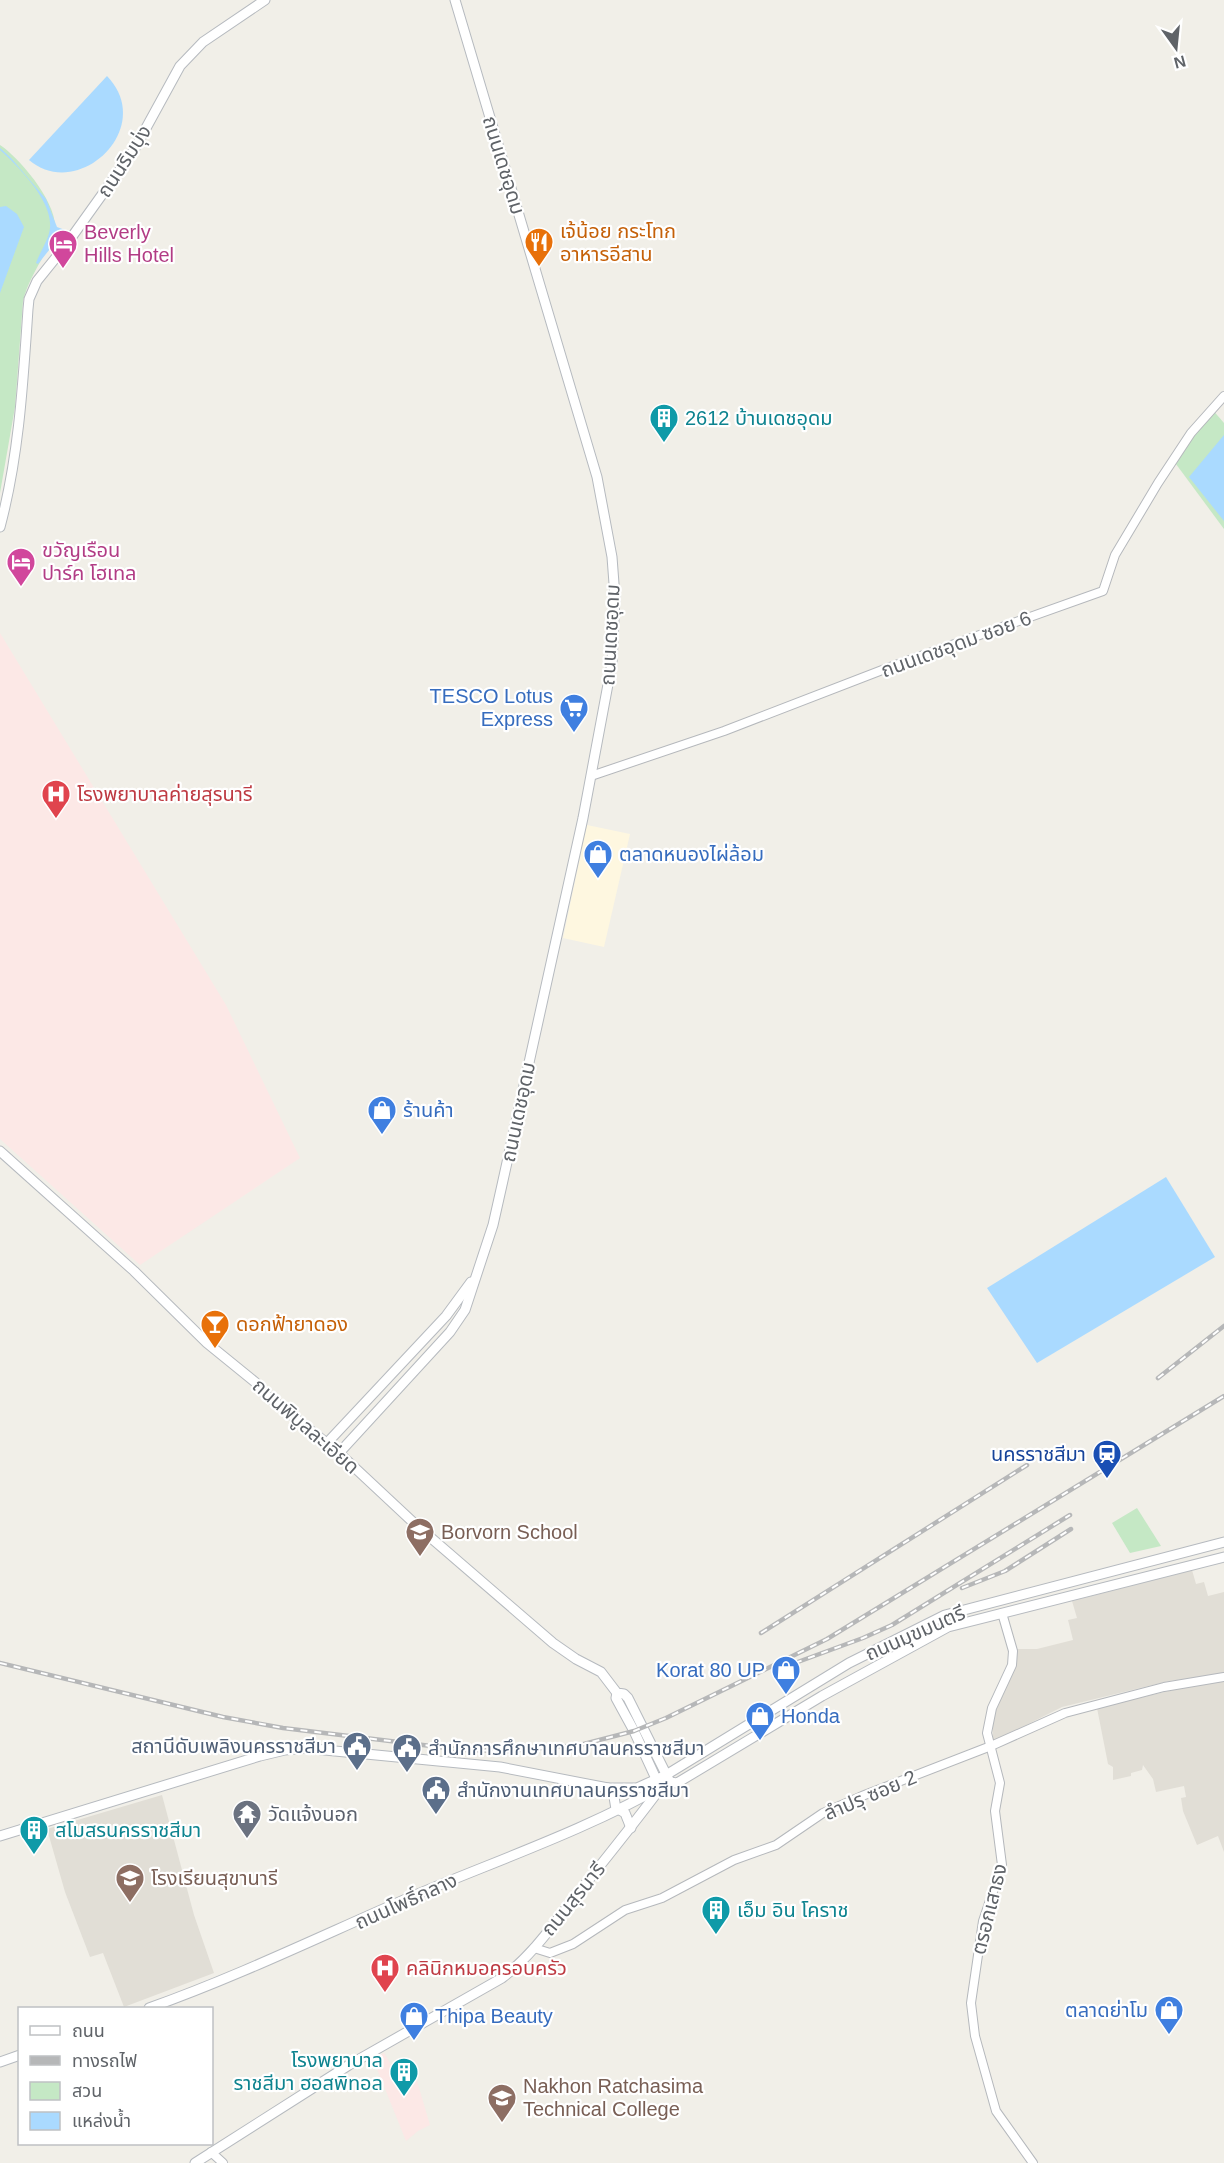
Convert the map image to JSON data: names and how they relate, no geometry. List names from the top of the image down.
{
  "streets": {
    "main road": [
      "ถนนริมบุ่ง",
      "ถนนเดชอุดม",
      "ถนนพิบูลละเอียด",
      "ถนนมุขมนตรี",
      "ถนนสุรนารี",
      "ถนนโพธิ์กลาง"
    ],
    "street": ["ถนนเดชอุดม ซอย 6", "ลำปรุ ซอย 2", "ตรอกเสาธง"]
  },
  "crossings": [
    ["ถนนเดชอุดม", "ถนนเดชอุดม ซอย 6"],
    ["ถนนเดชอุดม", "ถนนพิบูลละเอียด"],
    ["ถนนพิบูลละเอียด", "ถนนมุขมนตรี"],
    ["ถนนพิบูลละเอียด", "ถนนสุรนารี"],
    ["ถนนพิบูลละเอียด", "ถนนโพธิ์กลาง"],
    ["ถนนมุขมนตรี", "ถนนโพธิ์กลาง"],
    ["ถนนมุขมนตรี", "ตรอกเสาธง"],
    ["ลำปรุ ซอย 2", "ถนนสุรนารี"],
    ["ลำปรุ ซอย 2", "ตรอกเสาธง"],
    ["ถนนสุรนารี", "ถนนโพธิ์กลาง"]
  ],
  "places": {
    "restaurant": ["เจ้น้อย กระโทก อาหารอีสาน"],
    "hotel": ["Beverly Hills Hotel", "ขวัญเรือน ปาร์ค โฮเทล"],
    "building": [
      "2612 บ้านเดชอุดม",
      "สโมสรนครราชสีมา",
      "เอ็ม อิน โคราช",
      "โรงพยาบาล ราชสีมา ฮอสพิทอล"
    ],
    "supermarket": ["TESCO Lotus Express"],
    "hospital": ["โรงพยาบาลค่ายสุรนารี", "คลินิกหมอครอบครัว"],
    "shop": [
      "ตลาดหนองไผ่ล้อม",
      "ร้านค้า",
      "Korat 80 UP",
      "Honda",
      "ตลาดย่าโม",
      "Thipa Beauty"
    ],
    "bar": ["ดอกฟ้ายาดอง"],
    "station": ["นครราชสีมา"],
    "school or university": ["Borvorn School", "โรงเรียนสุขานารี", "Nakhon Ratchasima Technical College"],
    "public building": ["สถานีดับเพลิงนครราชสีมา", "สำนักการศึกษาเทศบาลนครราชสีมา", "สำนักงานเทศบาลนครราชสีมา"],
    "temple": ["วัดแจ้งนอก"]
  },
  "legend": [
    "ถนน",
    "ทางรถไฟ",
    "สวน",
    "แหล่งน้ำ"
  ],
  "north": "bottom"
}
